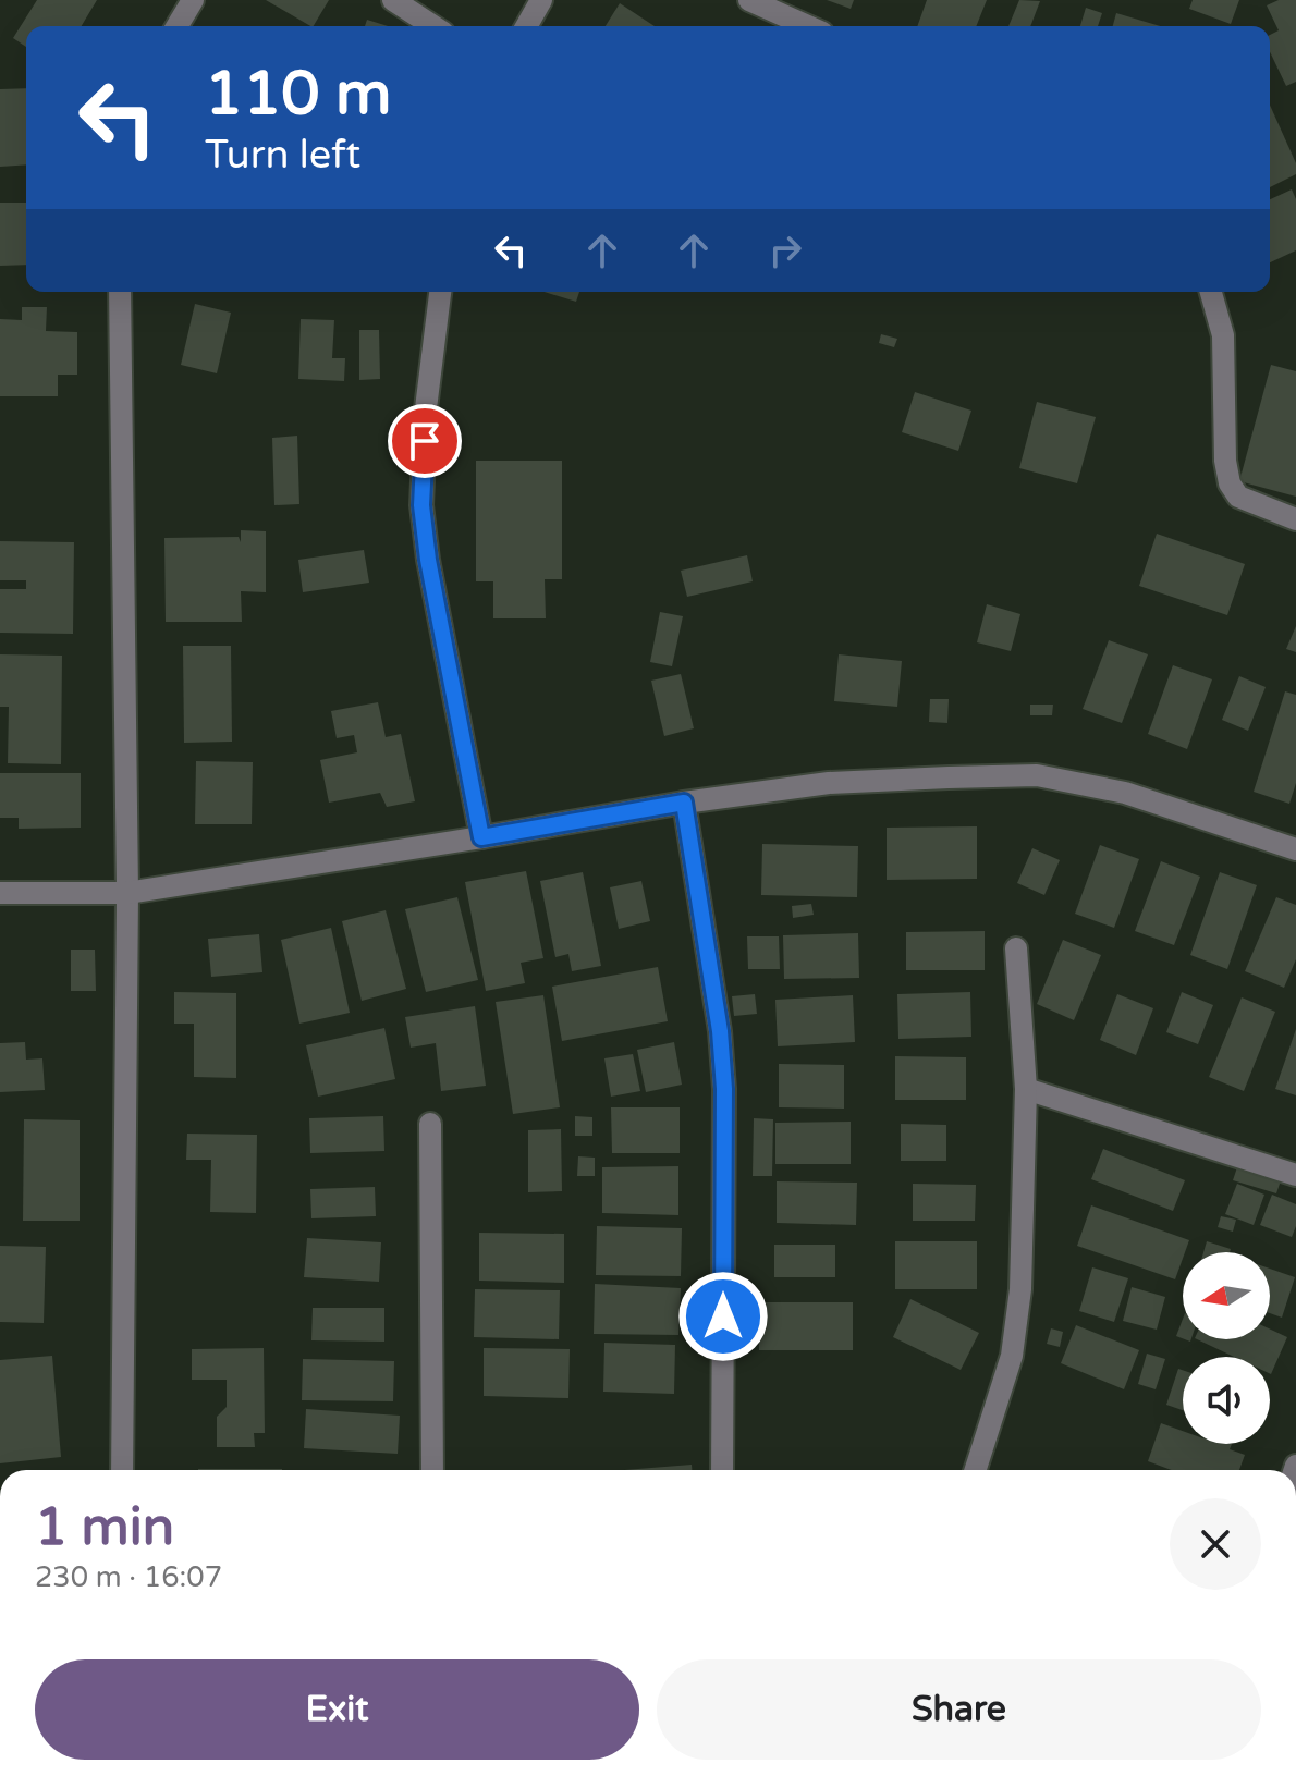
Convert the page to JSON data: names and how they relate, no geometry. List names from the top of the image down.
{
  "north": "left",
  "page": {
    "turn": ["110 m", "Turn left"],
    "heading": ["1 min", "230 m · 16:07"],
    "buttons": ["Exit", "Share"]
  }
}
